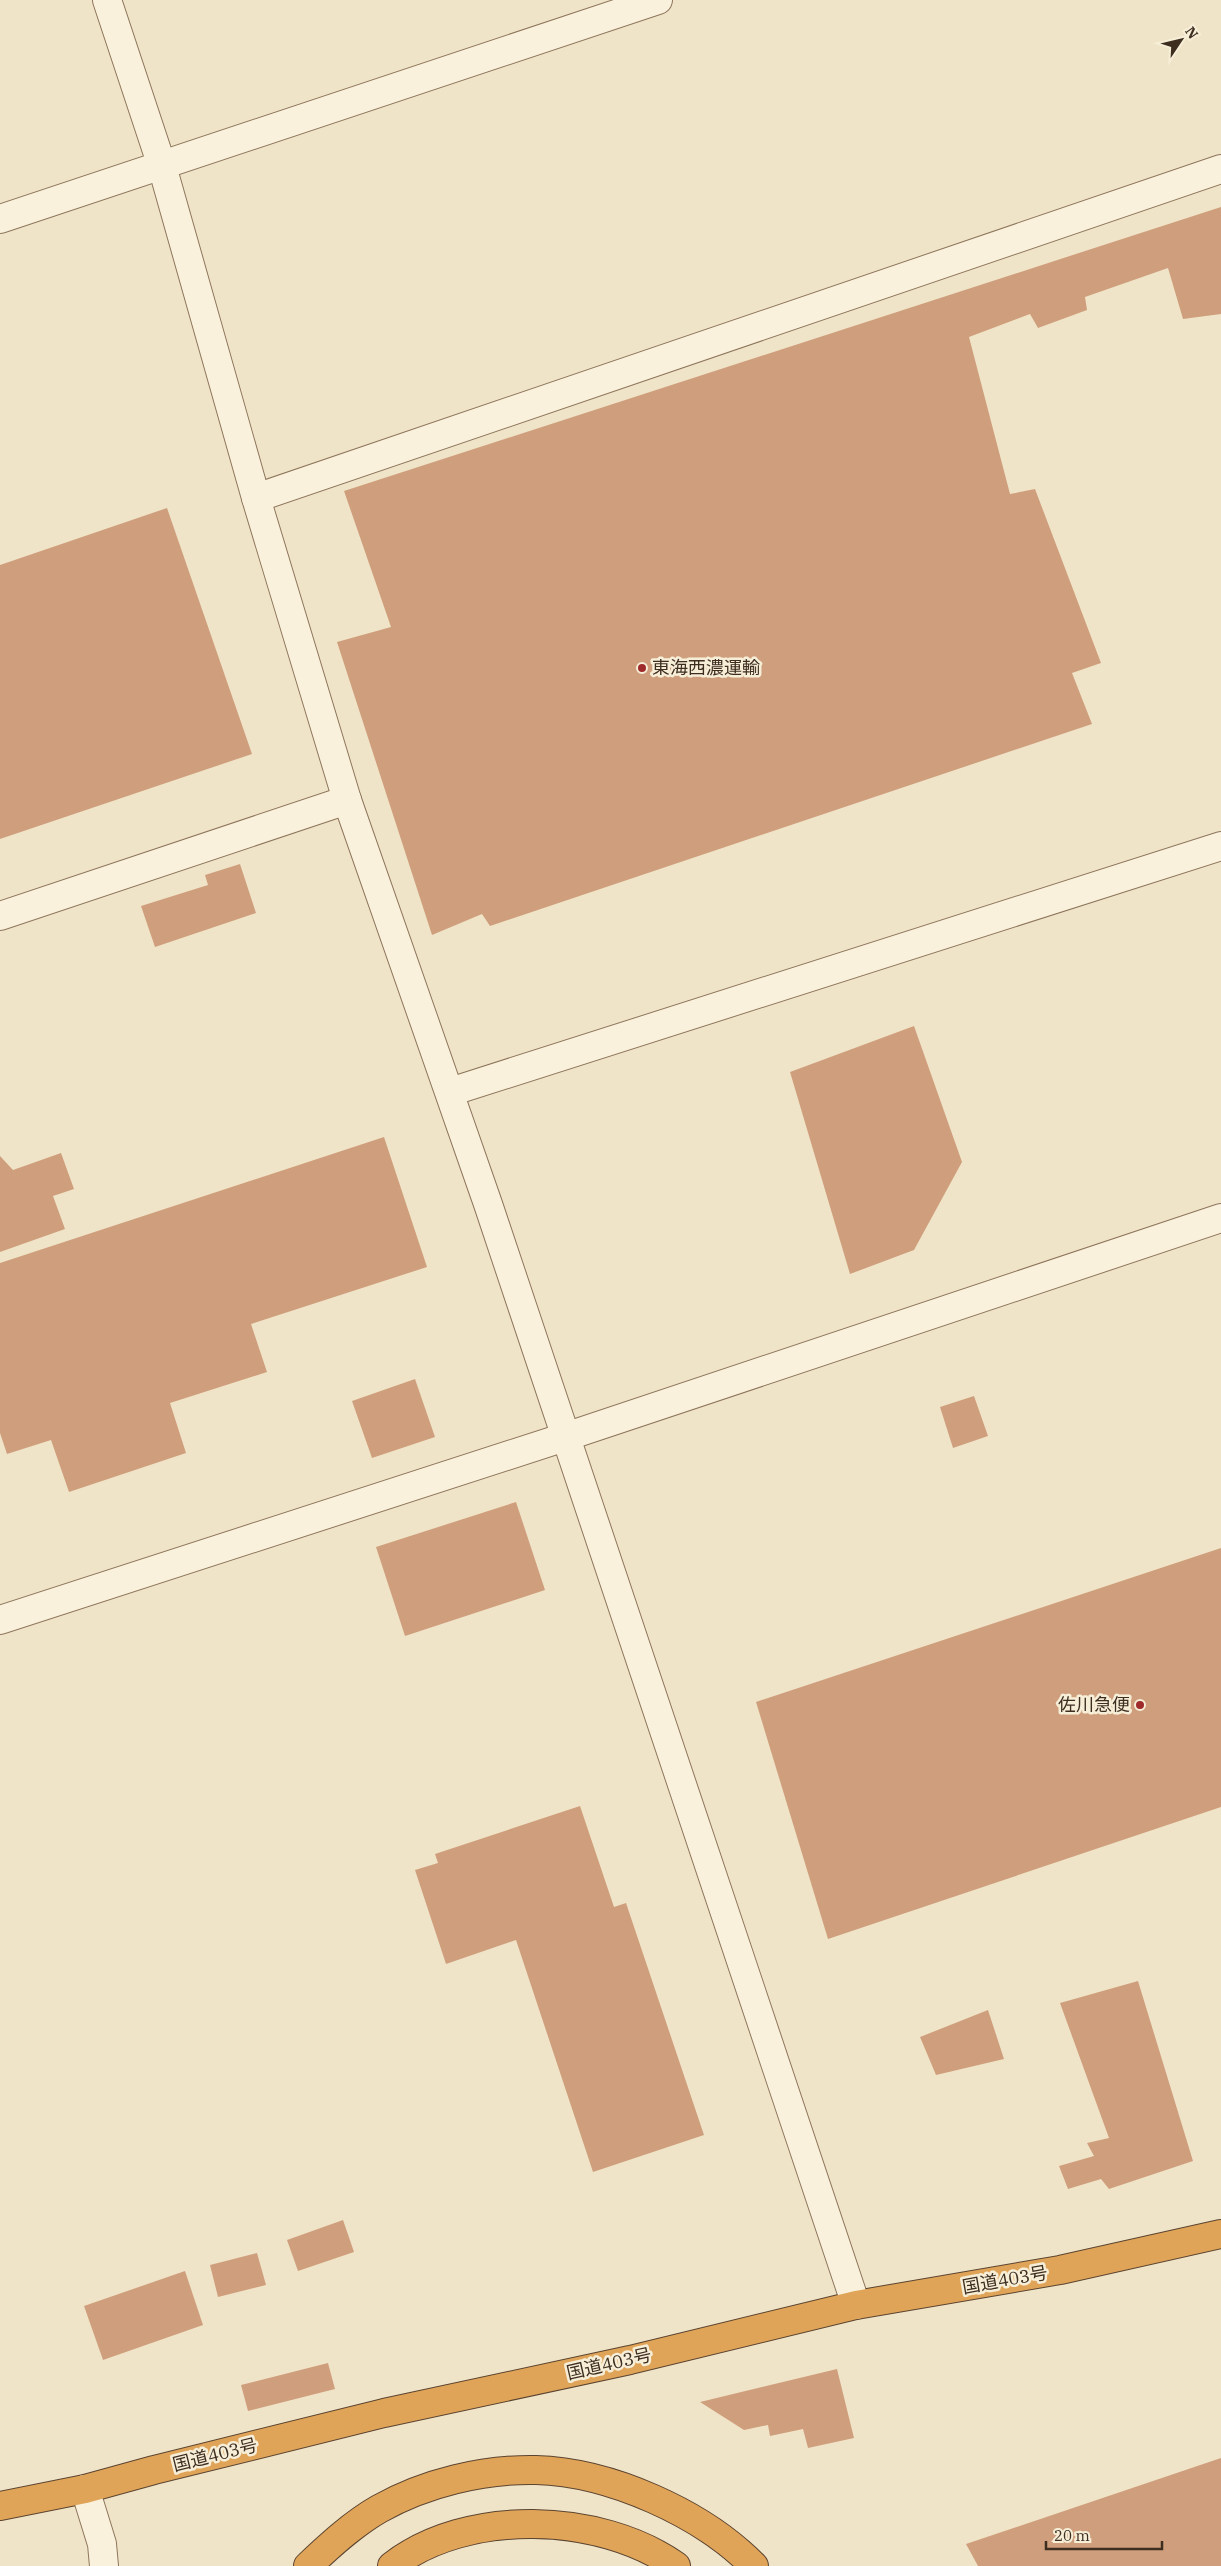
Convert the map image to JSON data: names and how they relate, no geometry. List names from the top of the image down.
{
  "streets": {
    "highway": ["国道403号"]
  },
  "places": ["東海西濃運輸", "佐川急便"],
  "scale_bar": "20 m",
  "north": "top right"
}
